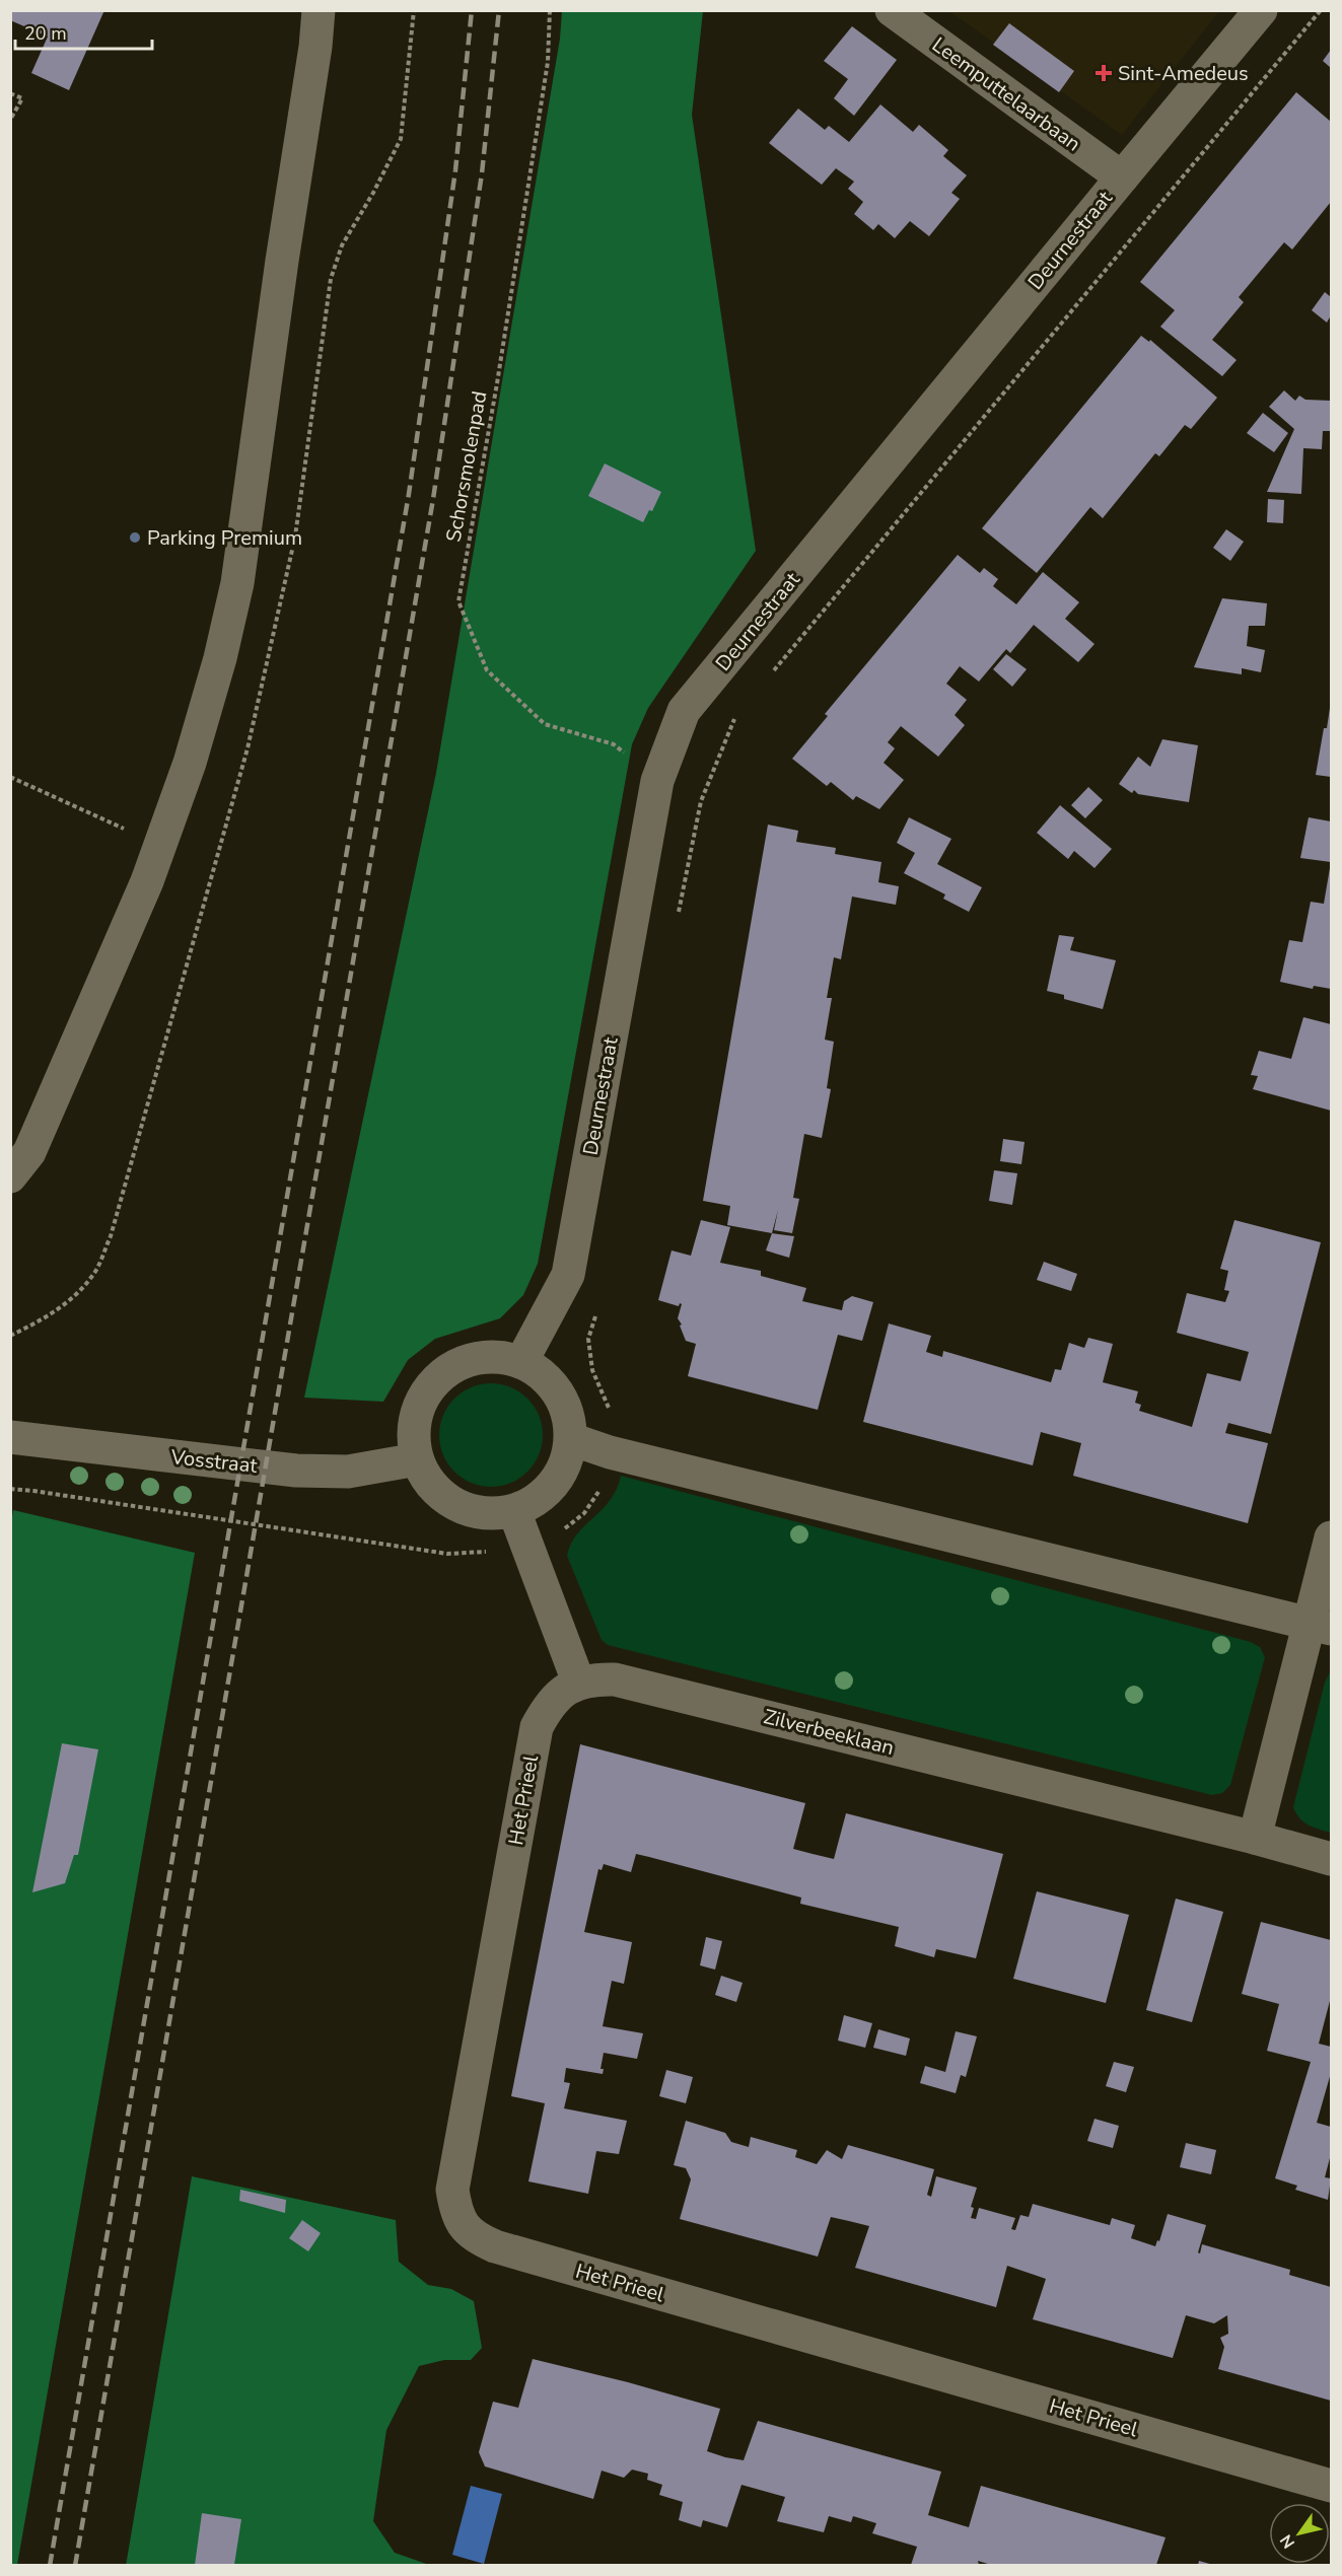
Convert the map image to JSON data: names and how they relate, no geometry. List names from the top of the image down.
{
  "streets": {
    "street": [
      "Leemputtelaarbaan",
      "Deurnestraat",
      "Vosstraat",
      "Zilverbeeklaan",
      "Het Prieel"
    ],
    "path": ["Schorsmolenpad"]
  },
  "crossings": [
    ["Leemputtelaarbaan", "Deurnestraat"],
    ["Deurnestraat", "Schorsmolenpad"],
    ["Deurnestraat", "Vosstraat"],
    ["Zilverbeeklaan", "Het Prieel"]
  ],
  "places": {
    "health": ["Sint-Amedeus"],
    "other": ["Parking Premium"]
  },
  "scale_bar": "20 m",
  "north": "bottom left"
}
